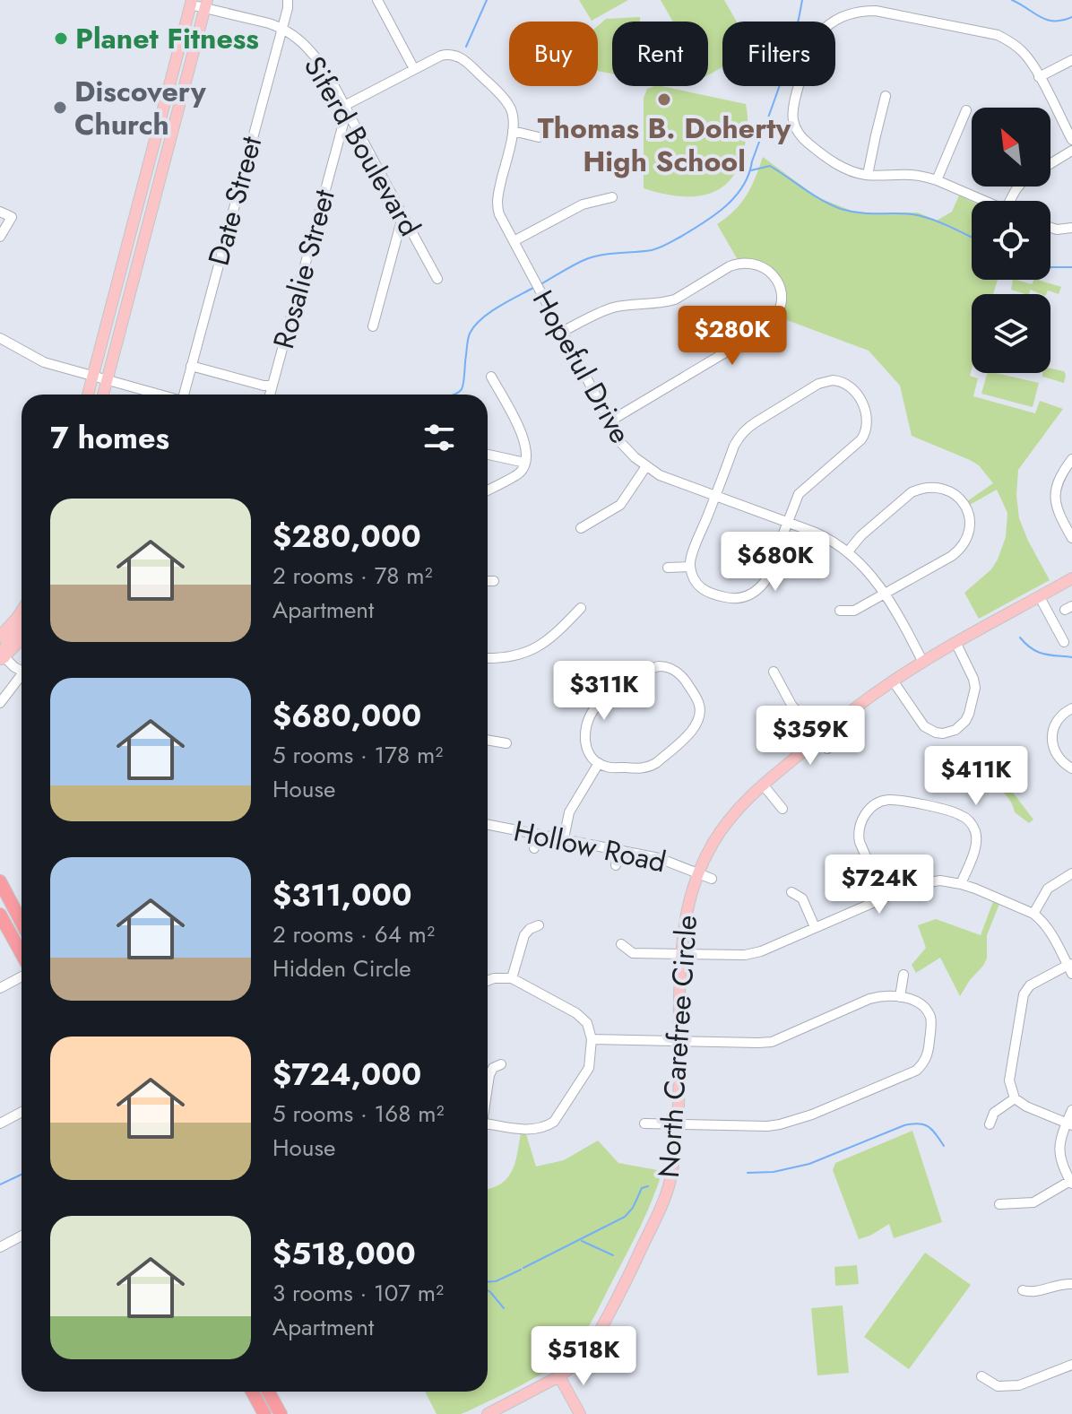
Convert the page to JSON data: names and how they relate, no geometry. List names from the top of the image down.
{
  "streets": {
    "main road": ["North Carefree Circle"],
    "street": [
      "Siferd Boulevard",
      "Date Street",
      "Rosalie Street",
      "Hopeful Drive",
      "Hollow Road"
    ]
  },
  "crossings": [
    ["Siferd Boulevard", "Date Street"],
    ["Siferd Boulevard", "Rosalie Street"],
    ["Siferd Boulevard", "Hopeful Drive"],
    ["Rosalie Street", "Hopeful Drive"],
    ["Hopeful Drive", "North Carefree Circle"],
    ["Hollow Road", "North Carefree Circle"]
  ],
  "places": ["Planet Fitness", "Thomas B. Doherty High School", "Discovery Church"],
  "north": "top left",
  "page": {
    "chip": ["Buy", "Rent", "Filters"],
    "price": [
      "$280K",
      "$680K",
      "$311K",
      "$359K",
      "$411K",
      "$724K",
      "$518K"
    ],
    "heading": "7 homes",
    "list": [
      {
        "name": "$280,000",
        "note": "2 rooms · 78 m² · Apartment"
      },
      {
        "name": "$680,000",
        "note": "5 rooms · 178 m² · House"
      },
      {
        "name": "$311,000",
        "note": "2 rooms · 64 m² · Hidden Circle"
      },
      {
        "name": "$724,000",
        "note": "5 rooms · 168 m² · House"
      },
      {
        "name": "$518,000",
        "note": "3 rooms · 107 m² · Apartment"
      }
    ]
  }
}
